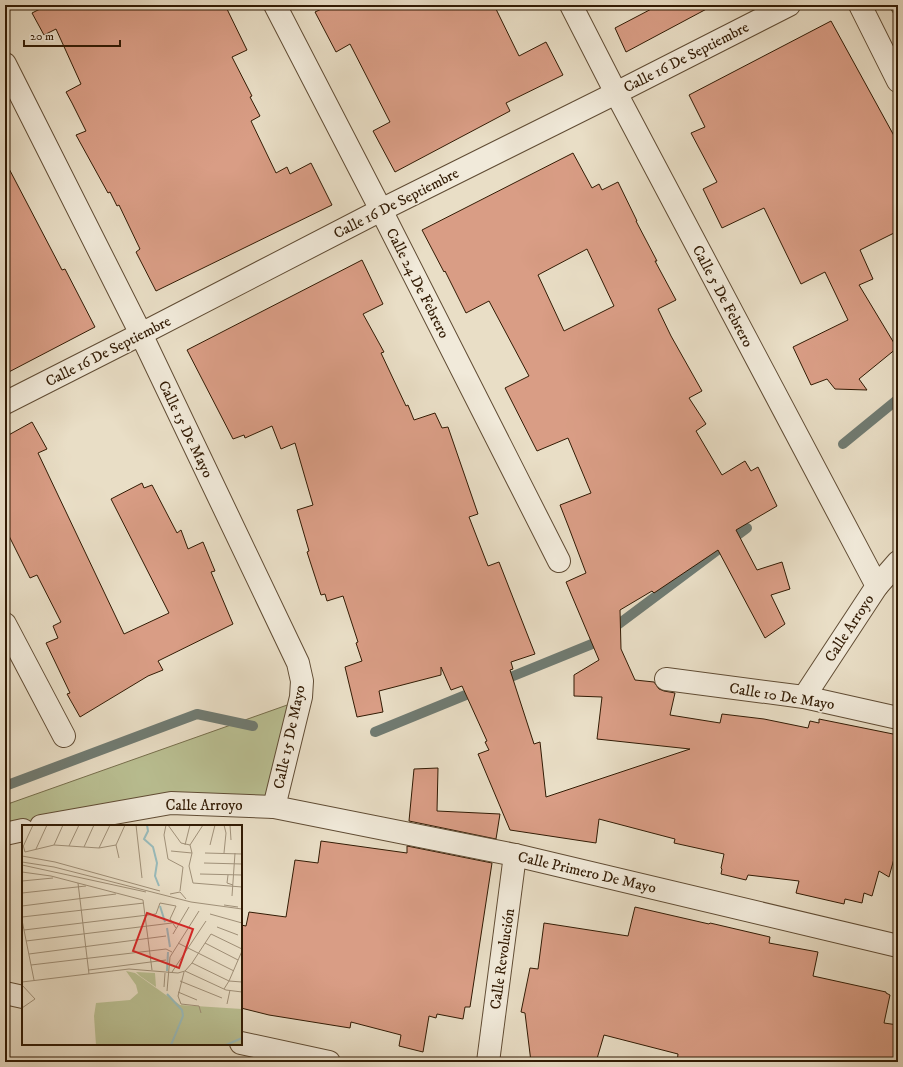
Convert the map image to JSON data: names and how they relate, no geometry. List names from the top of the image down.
{
  "streets": {
    "street": [
      "Calle 16 De Septiembre",
      "Calle 24 De Febrero",
      "Calle 5 De Febrero",
      "Calle 15 De Mayo",
      "Calle Arroyo",
      "Calle 10 De Mayo",
      "Calle Primero De Mayo",
      "Calle Revolución"
    ]
  },
  "crossings": [
    ["Calle 16 De Septiembre", "Calle 24 De Febrero"],
    ["Calle 16 De Septiembre", "Calle 5 De Febrero"],
    ["Calle 16 De Septiembre", "Calle 15 De Mayo"],
    ["Calle 5 De Febrero", "Calle Arroyo"],
    ["Calle 15 De Mayo", "Calle Arroyo"],
    ["Calle 15 De Mayo", "Calle Primero De Mayo"],
    ["Calle Arroyo", "Calle 10 De Mayo"],
    ["Calle Arroyo", "Calle Primero De Mayo"],
    ["Calle Primero De Mayo", "Calle Revolución"]
  ],
  "scale_bar": "20 m"
}
